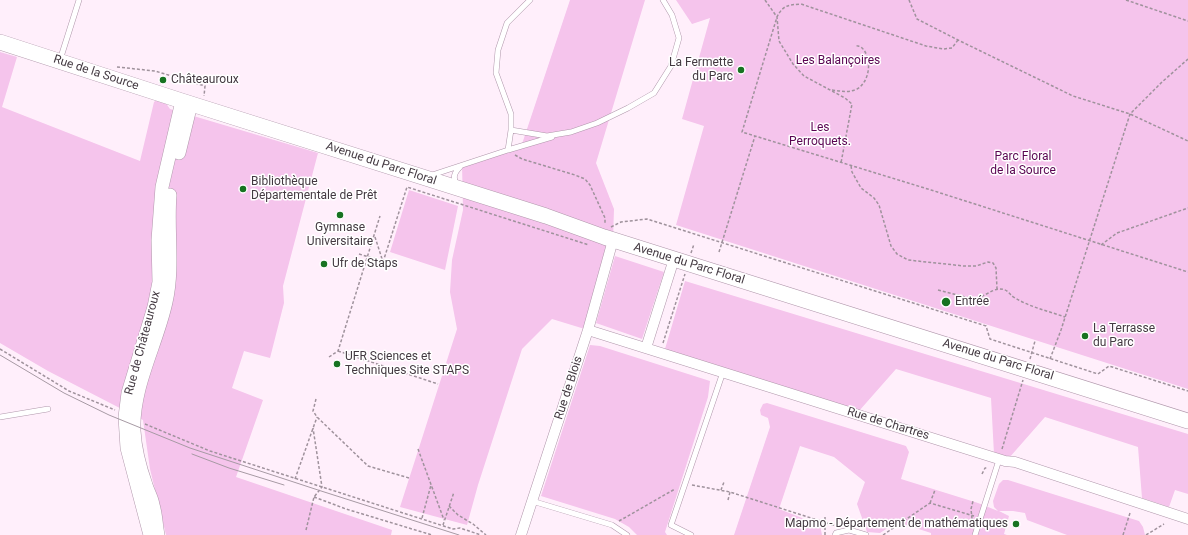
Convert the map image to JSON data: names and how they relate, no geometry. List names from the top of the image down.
{
  "streets": {
    "main road": ["Rue de la Source", "Avenue du Parc Floral"],
    "street": ["Rue de Châteauroux", "Rue de Blois", "Rue de Chartres"]
  },
  "crossings": [
    ["Rue de la Source", "Avenue du Parc Floral"],
    ["Rue de la Source", "Rue de Châteauroux"],
    ["Avenue du Parc Floral", "Rue de Châteauroux"],
    ["Avenue du Parc Floral", "Rue de Blois"],
    ["Rue de Blois", "Rue de Chartres"]
  ],
  "parks": ["Les Balançoires", "Les Perroquets.", "Parc Floral de la Source"],
  "places": [
    "La Fermette du Parc",
    "Châteauroux",
    "Bibliothèque Départementale de Prêt",
    "Gymnase Universitaire",
    "Ufr de Staps",
    "Entrée",
    "La Terrasse du Parc",
    "UFR Sciences et Techniques Site STAPS",
    "Mapmo - Département de mathématiques"
  ]
}
